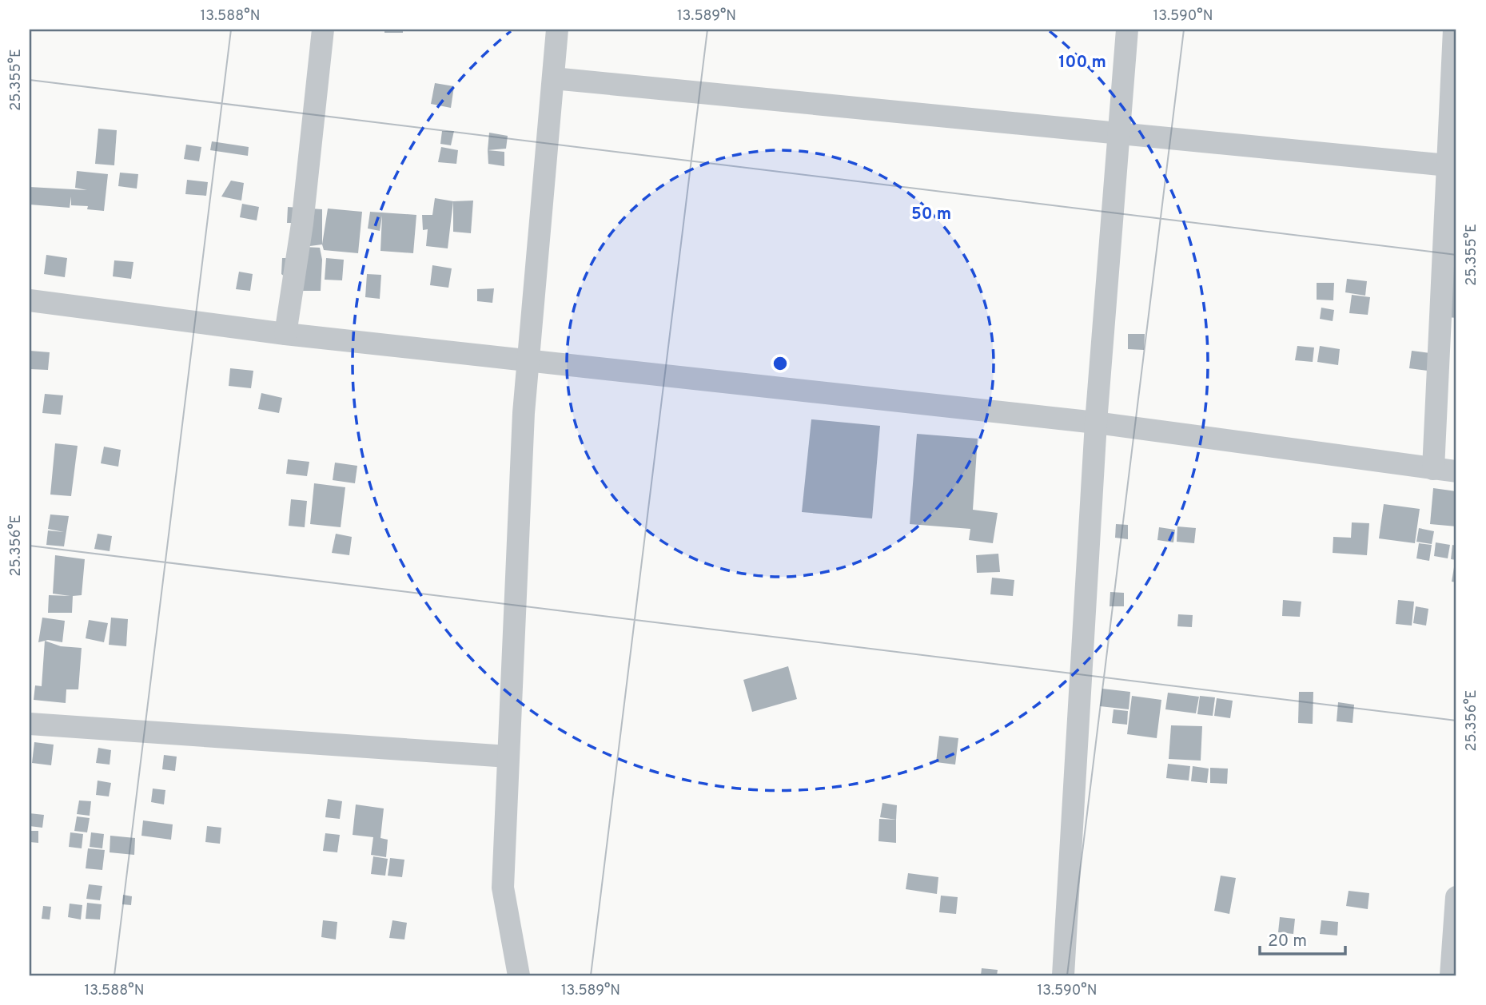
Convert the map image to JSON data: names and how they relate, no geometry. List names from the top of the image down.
{
  "scale_bar": "20 m",
  "coordinates": [
    "13.588°N",
    "13.589°N",
    "13.590°N",
    "25.355°E",
    "25.356°E"
  ],
  "rings": ["100 m", "50 m"]
}
